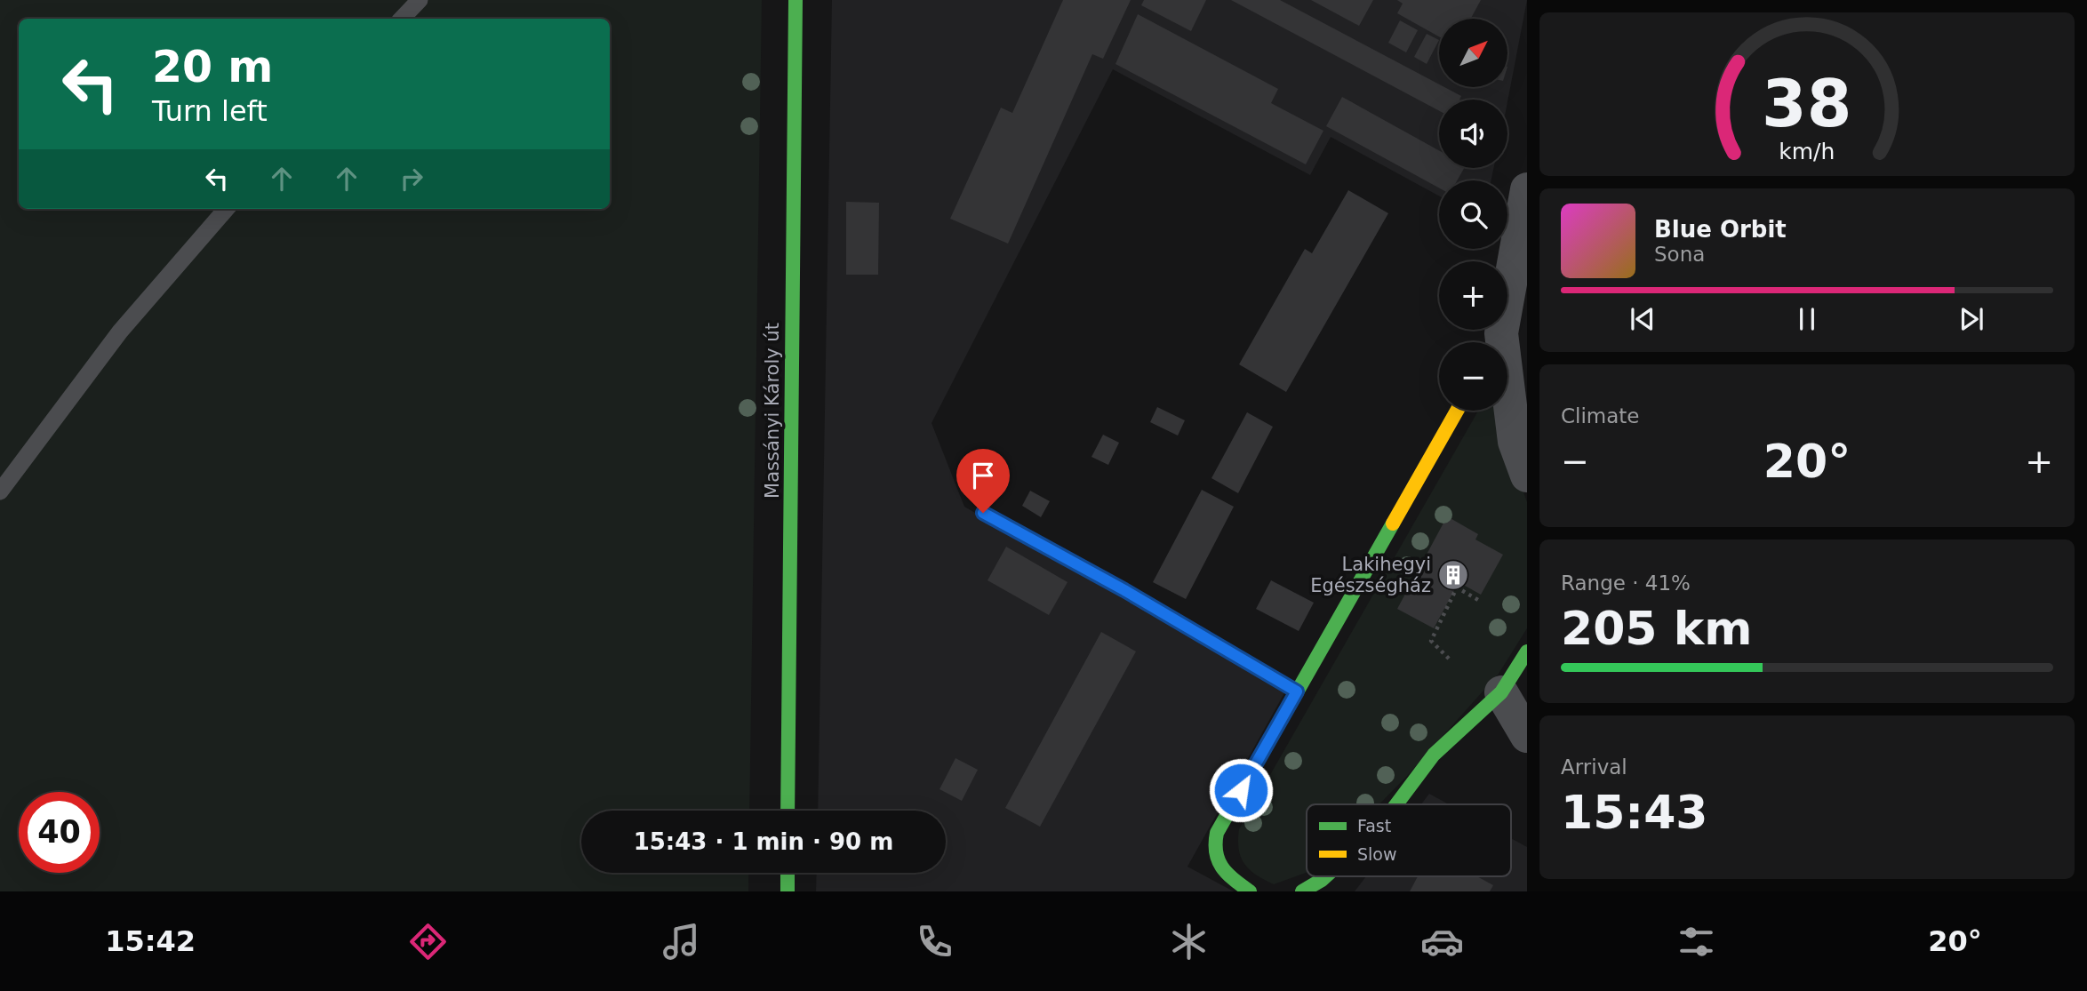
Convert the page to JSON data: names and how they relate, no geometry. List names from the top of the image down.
{
  "streets": {
    "street": ["Massányi Károly út"]
  },
  "places": {
    "building": ["Lakihegyi Egészségház"]
  },
  "legend": ["Fast", "Slow"],
  "north": "top right",
  "page": {
    "map_buttons": ["+", "−"],
    "turn": ["20 m", "Turn left"],
    "song": ["Blue Orbit", "Sona"],
    "tile": [
      "Climate",
      ["Range · 41%", "205 km"],
      ["Arrival", "15:43"]
    ],
    "heat": ["−", "20°", "+"],
    "limit": "40",
    "trip": "15:43 · 1 min · 90 m",
    "tabs": ["15:42", "20°"],
    "gauge": ["38", "km/h"]
  }
}
